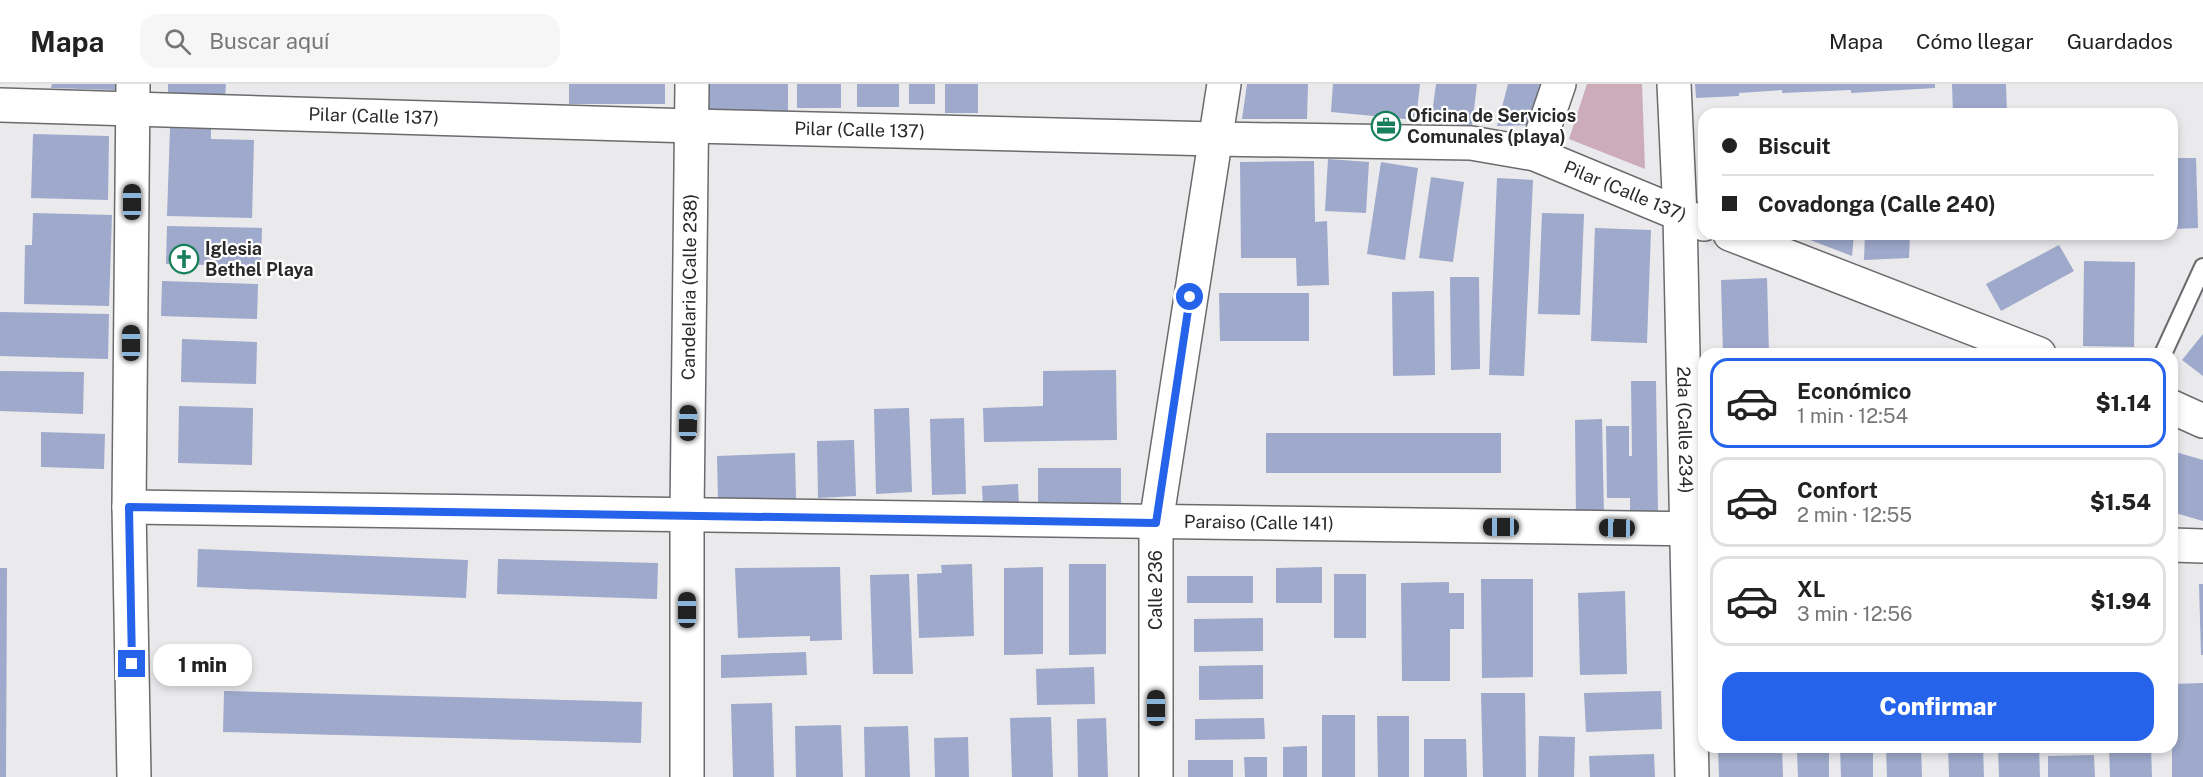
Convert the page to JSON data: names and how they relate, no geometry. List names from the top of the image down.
{
  "streets": {
    "street": [
      "Pilar (Calle 137)",
      "Candelaria (Calle 238)",
      "2da (Calle 234)",
      "Paraiso (Calle 141)",
      "Calle 236"
    ]
  },
  "crossings": [
    ["Pilar (Calle 137)", "Candelaria (Calle 238)"],
    ["Pilar (Calle 137)", "2da (Calle 234)"],
    ["Pilar (Calle 137)", "Calle 236"],
    ["Candelaria (Calle 238)", "Paraiso (Calle 141)"],
    ["2da (Calle 234)", "Paraiso (Calle 141)"],
    ["Paraiso (Calle 141)", "Calle 236"]
  ],
  "places": {
    "office": ["Oficina de Servicios Comunales (playa)"],
    "church": ["Iglesia Bethel Playa"]
  },
  "page": {
    "header": "Mapa",
    "search": "Buscar aquí",
    "nav": ["Mapa", "Cómo llegar", "Guardados"],
    "banner": ["Biscuit", "Covadonga (Calle 240)"],
    "list": [
      {
        "name": "Económico",
        "note": "1 min · 12:54",
        "value": "$1.14"
      },
      {
        "name": "Confort",
        "note": "2 min · 12:55",
        "value": "$1.54"
      },
      {
        "name": "XL",
        "note": "3 min · 12:56",
        "value": "$1.94"
      }
    ],
    "bubble": "1 min",
    "buttons": "Confirmar"
  }
}
